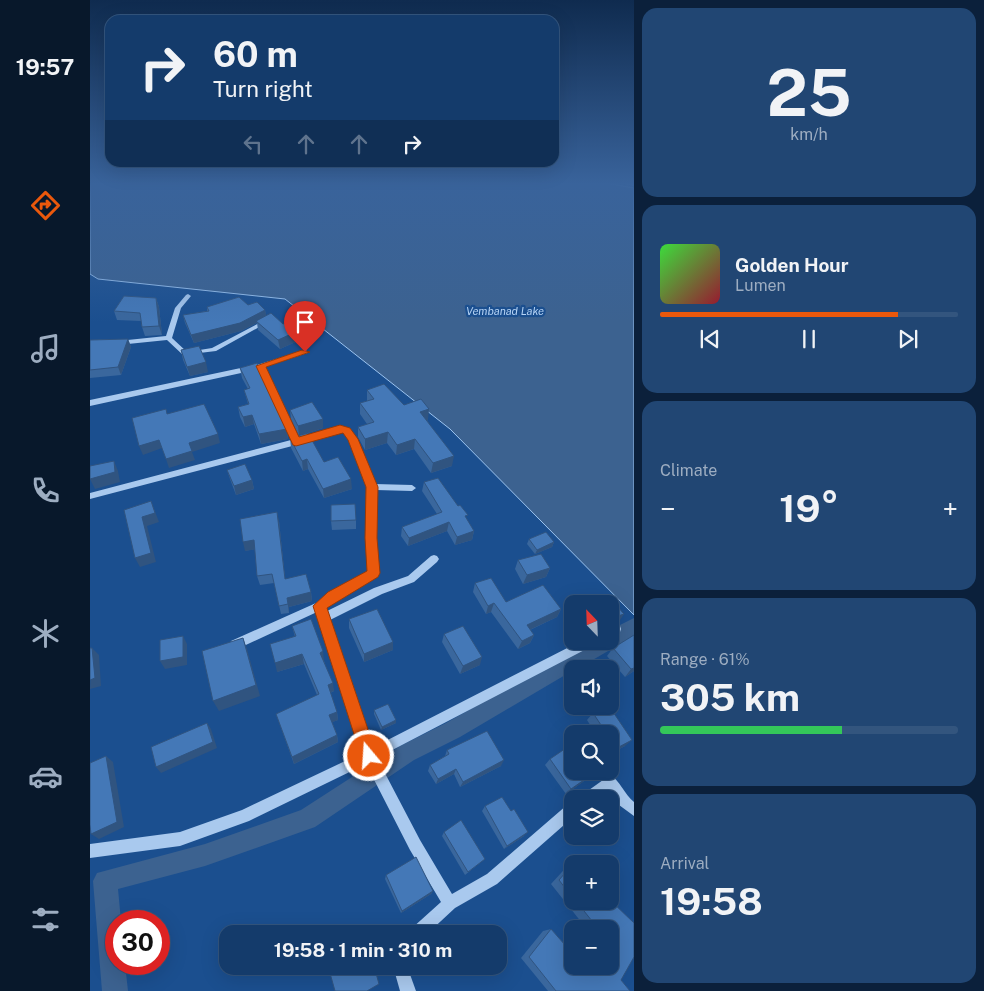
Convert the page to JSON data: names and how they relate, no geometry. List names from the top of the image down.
{
  "water": ["Vembanad Lake"],
  "north": "top left",
  "page": {
    "tabs": "19:57",
    "tile": [
      ["25", "km/h"],
      "Climate",
      ["Range · 61%", "305 km"],
      ["Arrival", "19:58"]
    ],
    "turn": ["60 m", "Turn right"],
    "song": ["Golden Hour", "Lumen"],
    "heat": ["−", "19°", "+"],
    "map_buttons": ["+", "−"],
    "limit": "30",
    "trip": "19:58 · 1 min · 310 m"
  }
}
